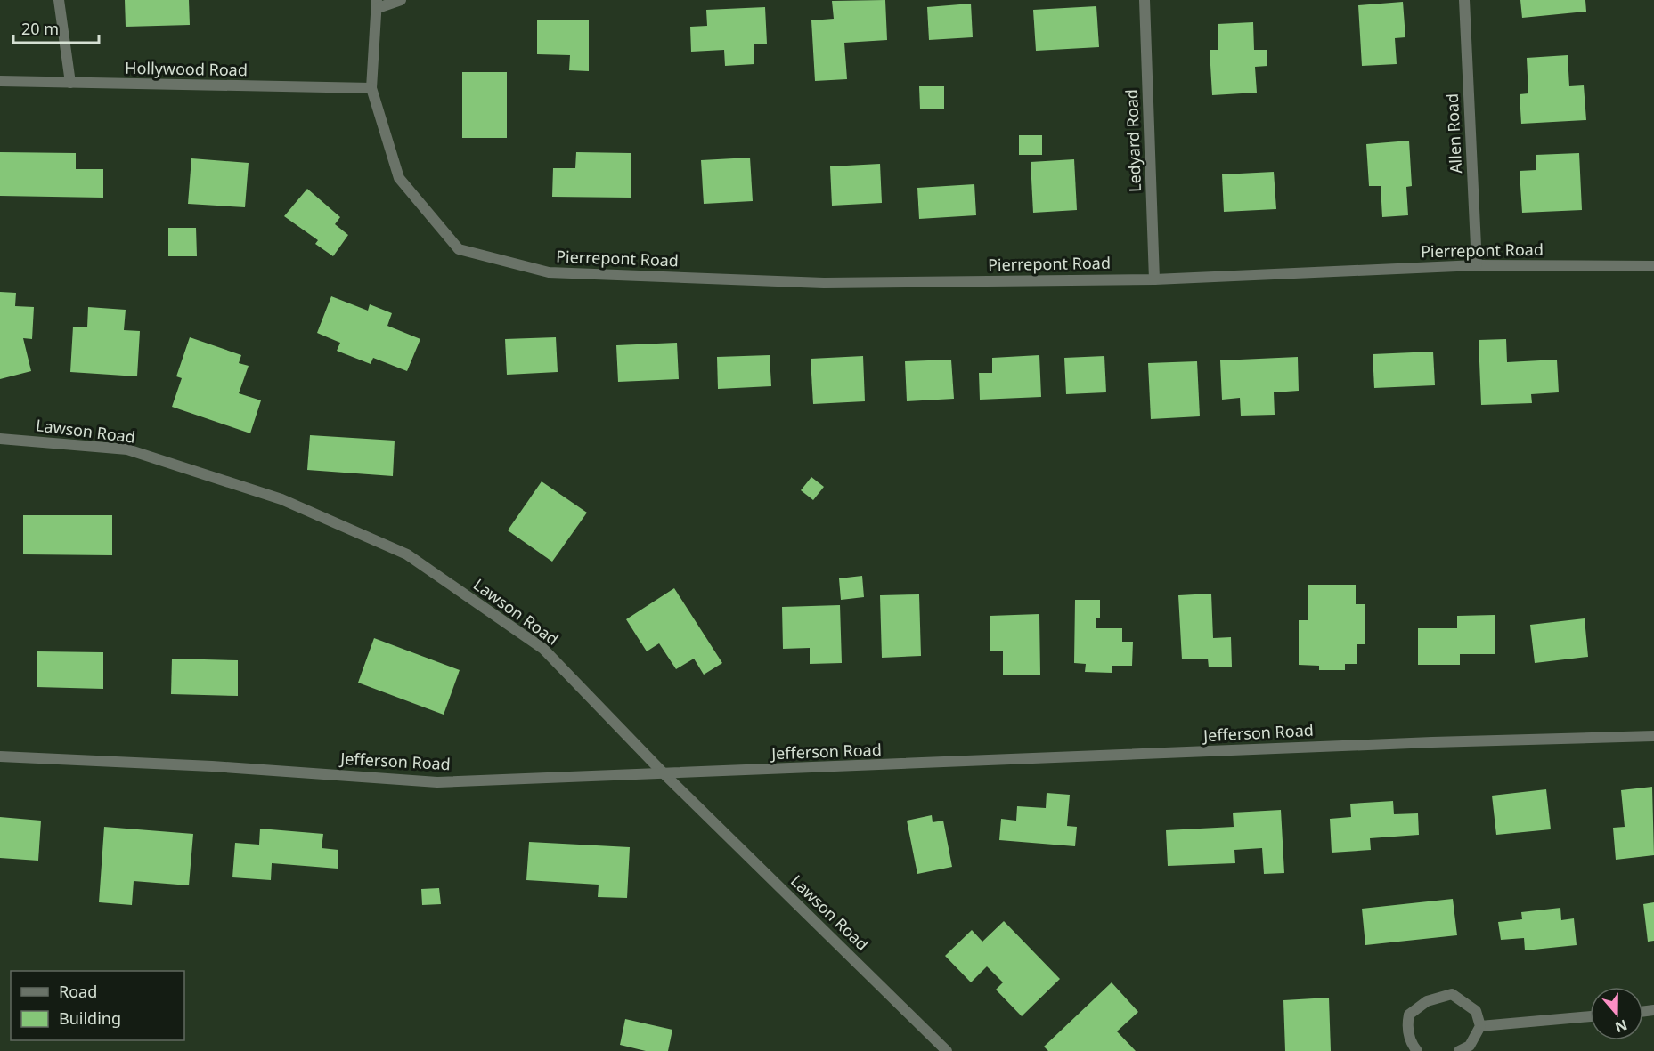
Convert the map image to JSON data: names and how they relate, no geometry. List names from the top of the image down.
{
  "streets": {
    "street": [
      "Hollywood Road",
      "Allen Road",
      "Ledyard Road",
      "Pierrepont Road",
      "Lawson Road",
      "Jefferson Road"
    ]
  },
  "crossings": [
    ["Hollywood Road", "Pierrepont Road"],
    ["Allen Road", "Pierrepont Road"],
    ["Ledyard Road", "Pierrepont Road"],
    ["Lawson Road", "Jefferson Road"]
  ],
  "legend": ["Road", "Building"],
  "scale_bar": "20 m",
  "north": "bottom"
}
